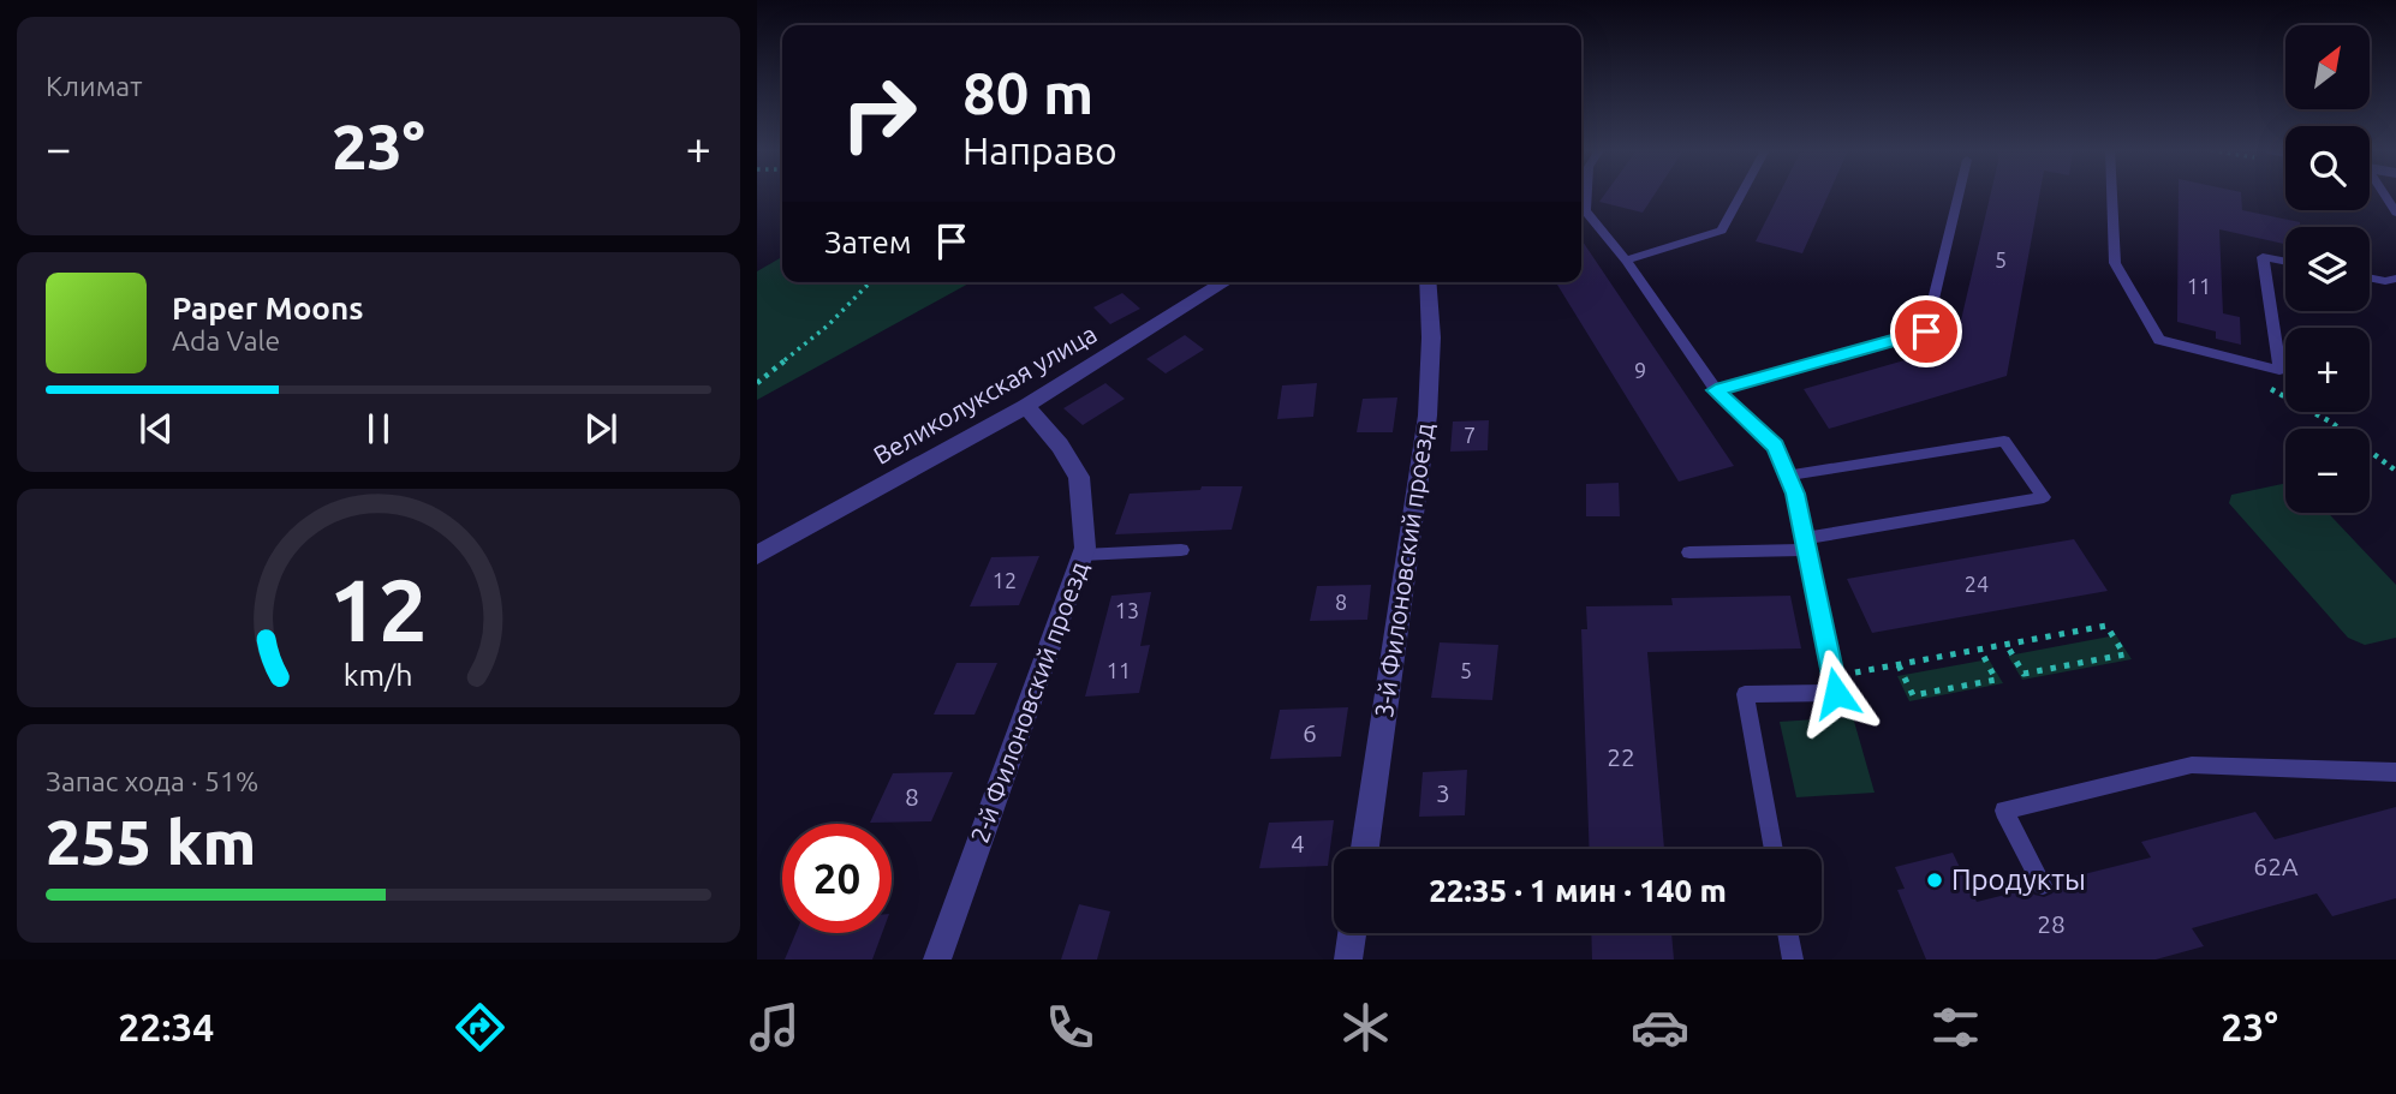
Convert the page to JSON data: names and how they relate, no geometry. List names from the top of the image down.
{
  "streets": {
    "street": ["Великолукская улица", "3-й Филоновский проезд", "2-й Филоновский проезд"]
  },
  "crossings": [
    ["Великолукская улица", "2-й Филоновский проезд"]
  ],
  "places": ["Продукты"],
  "house_numbers": [
    "5",
    "11",
    "9",
    "7",
    "12",
    "24",
    "8",
    "13",
    "11",
    "5",
    "6",
    "22",
    "3",
    "8",
    "4",
    "62А",
    "28"
  ],
  "north": "top right",
  "page": {
    "tile": [
      "Климат",
      ["Запас хода · 51%", "255 km"]
    ],
    "map_buttons": ["+", "−"],
    "turn": ["80 m", "Направо"],
    "heat": ["−", "23°", "+"],
    "then": "Затем",
    "song": ["Paper Moons", "Ada Vale"],
    "limit": "20",
    "trip": "22:35 · 1 мин · 140 m",
    "tabs": ["22:34", "23°"],
    "gauge": ["12", "km/h"]
  }
}
